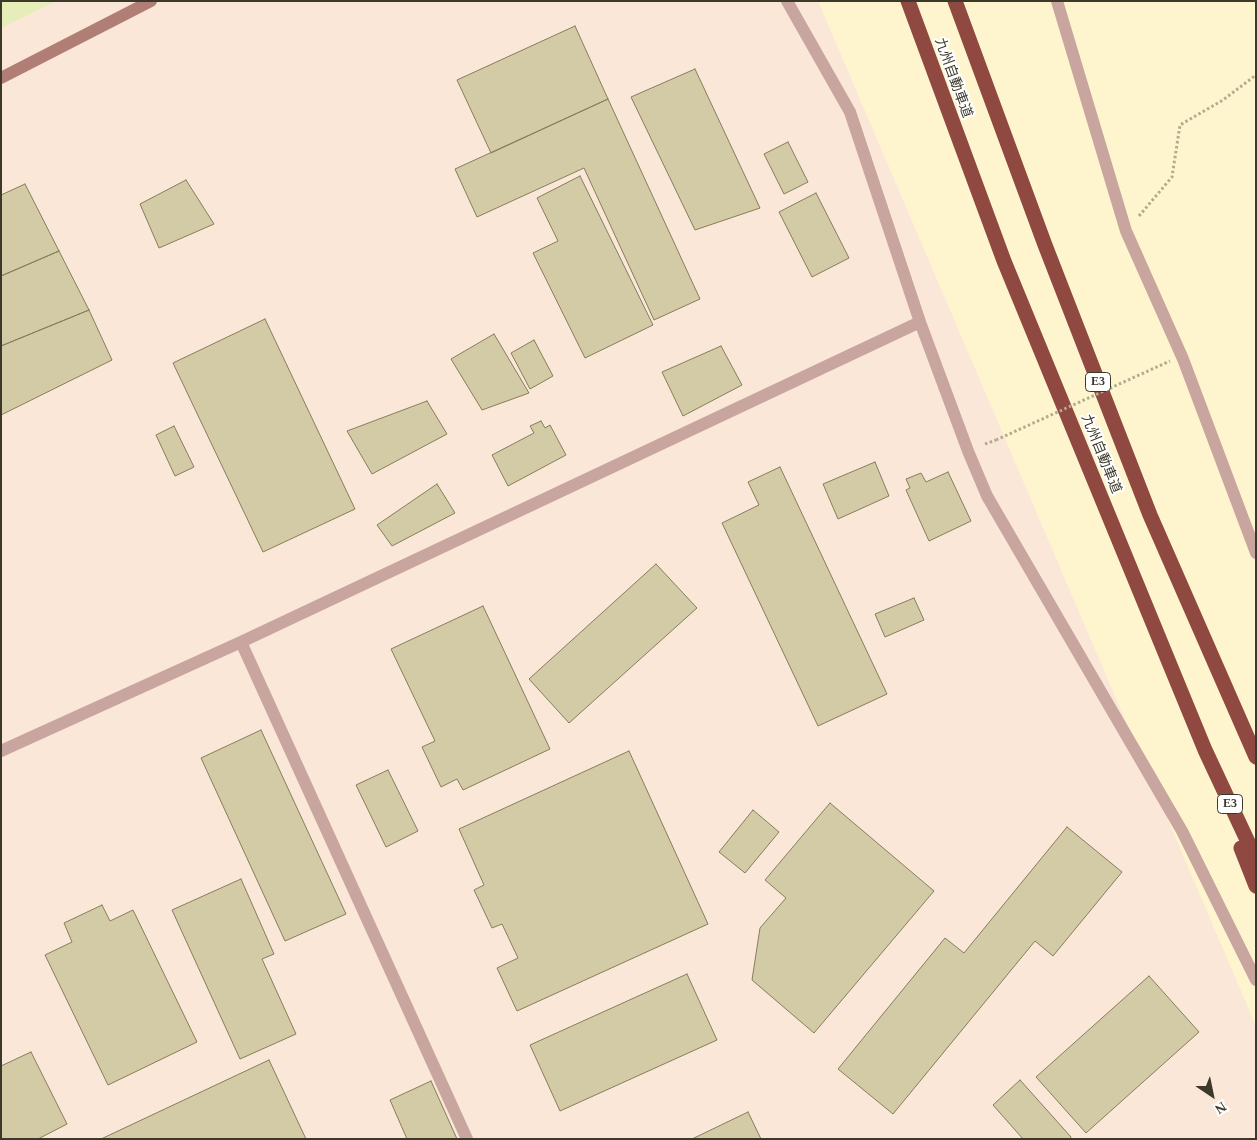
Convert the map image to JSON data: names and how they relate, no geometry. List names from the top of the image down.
{
  "streets": {
    "highway": ["九州自動車道", "E3"]
  },
  "north": "bottom right"
}
